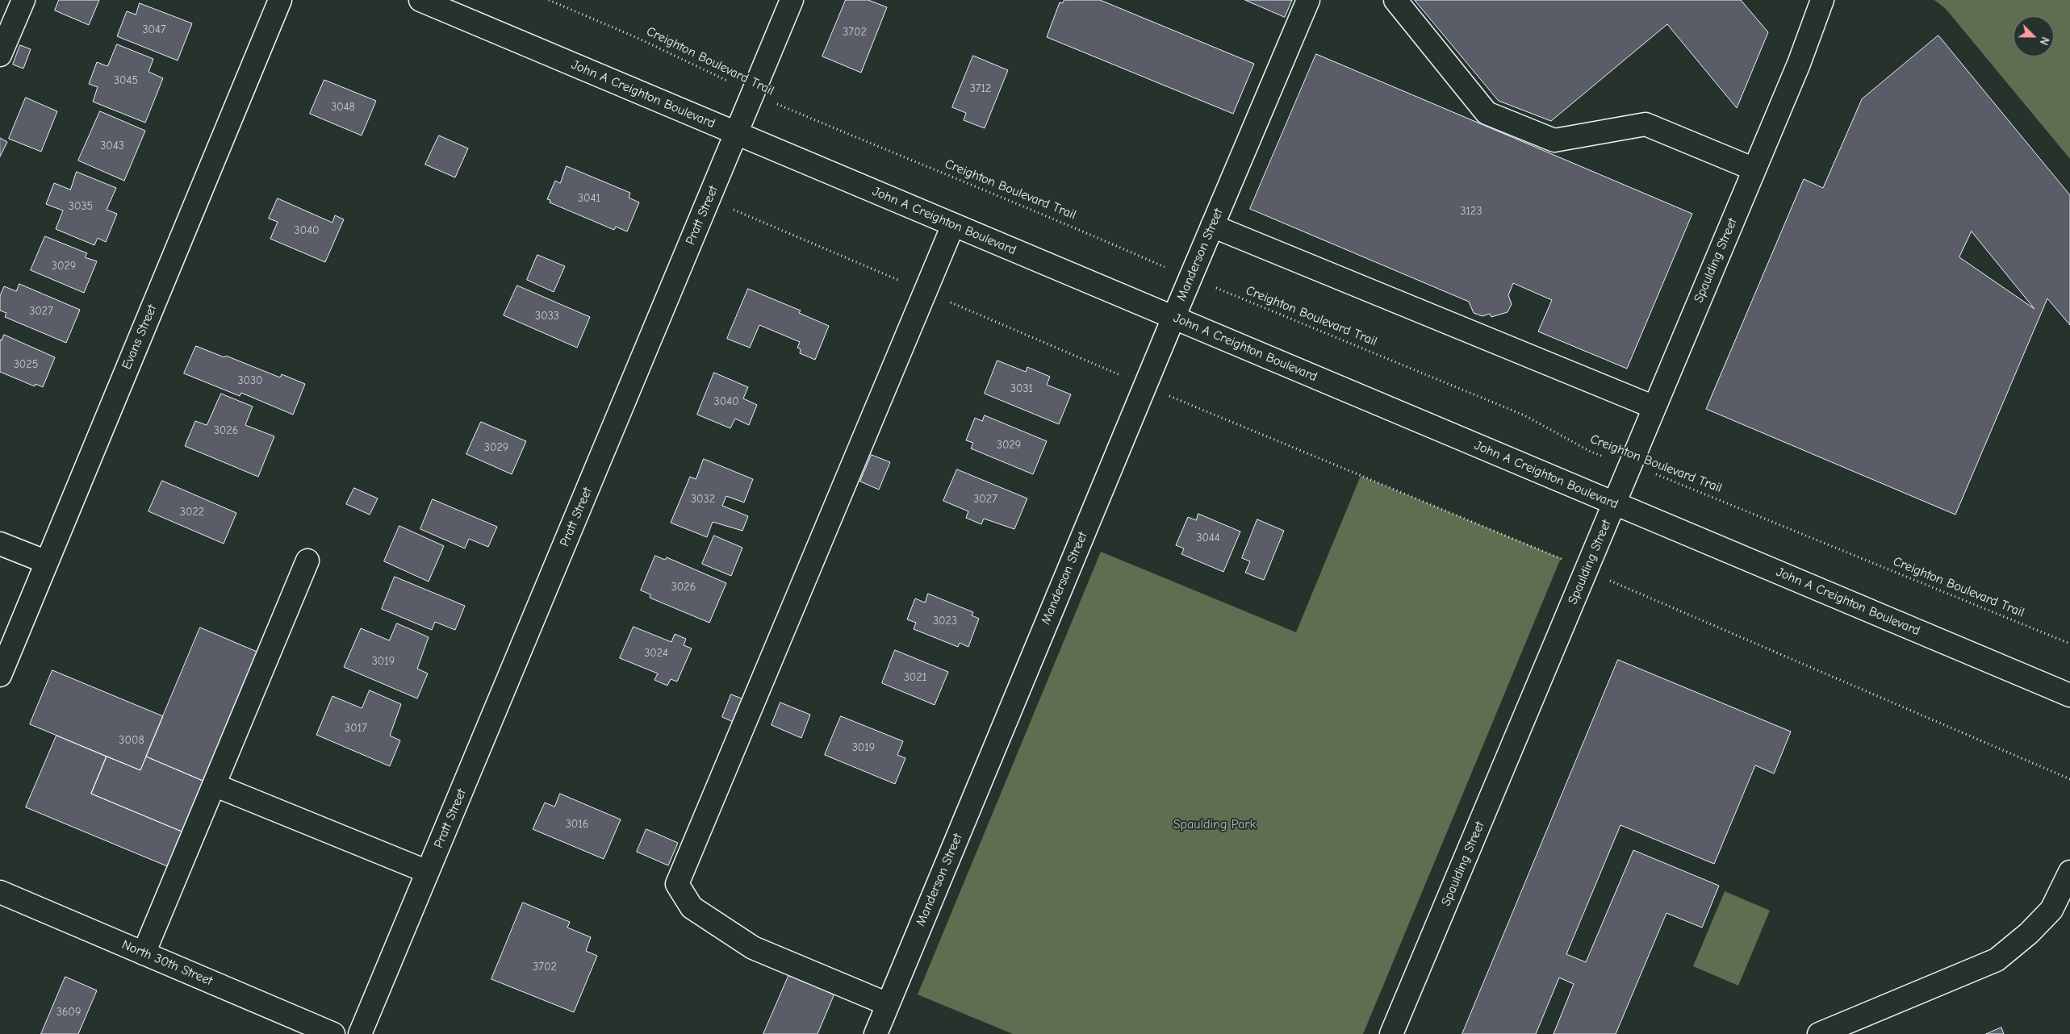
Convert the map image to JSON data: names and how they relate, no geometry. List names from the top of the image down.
{
  "streets": {
    "street": [
      "John A Creighton Boulevard",
      "Pratt Street",
      "Manderson Street",
      "Spaulding Street",
      "Evans Street",
      "North 30th Street"
    ],
    "path": ["Creighton Boulevard Trail"]
  },
  "crossings": [
    ["Creighton Boulevard Trail", "Pratt Street"],
    ["Creighton Boulevard Trail", "Manderson Street"],
    ["Creighton Boulevard Trail", "Spaulding Street"],
    ["John A Creighton Boulevard", "Pratt Street"],
    ["John A Creighton Boulevard", "Manderson Street"],
    ["John A Creighton Boulevard", "Spaulding Street"]
  ],
  "parks": ["Spaulding Park"],
  "house_numbers": [
    "3047",
    "3702",
    "3045",
    "3712",
    "3048",
    "3043",
    "3041",
    "3035",
    "3123",
    "3040",
    "3029",
    "3027",
    "3033",
    "3025",
    "3030",
    "3031",
    "3040",
    "3026",
    "3029",
    "3029",
    "3032",
    "3027",
    "3022",
    "3044",
    "3026",
    "3023",
    "3024",
    "3019",
    "3021",
    "3017",
    "3008",
    "3019",
    "3016",
    "3702",
    "3609"
  ],
  "north": "bottom right"
}
